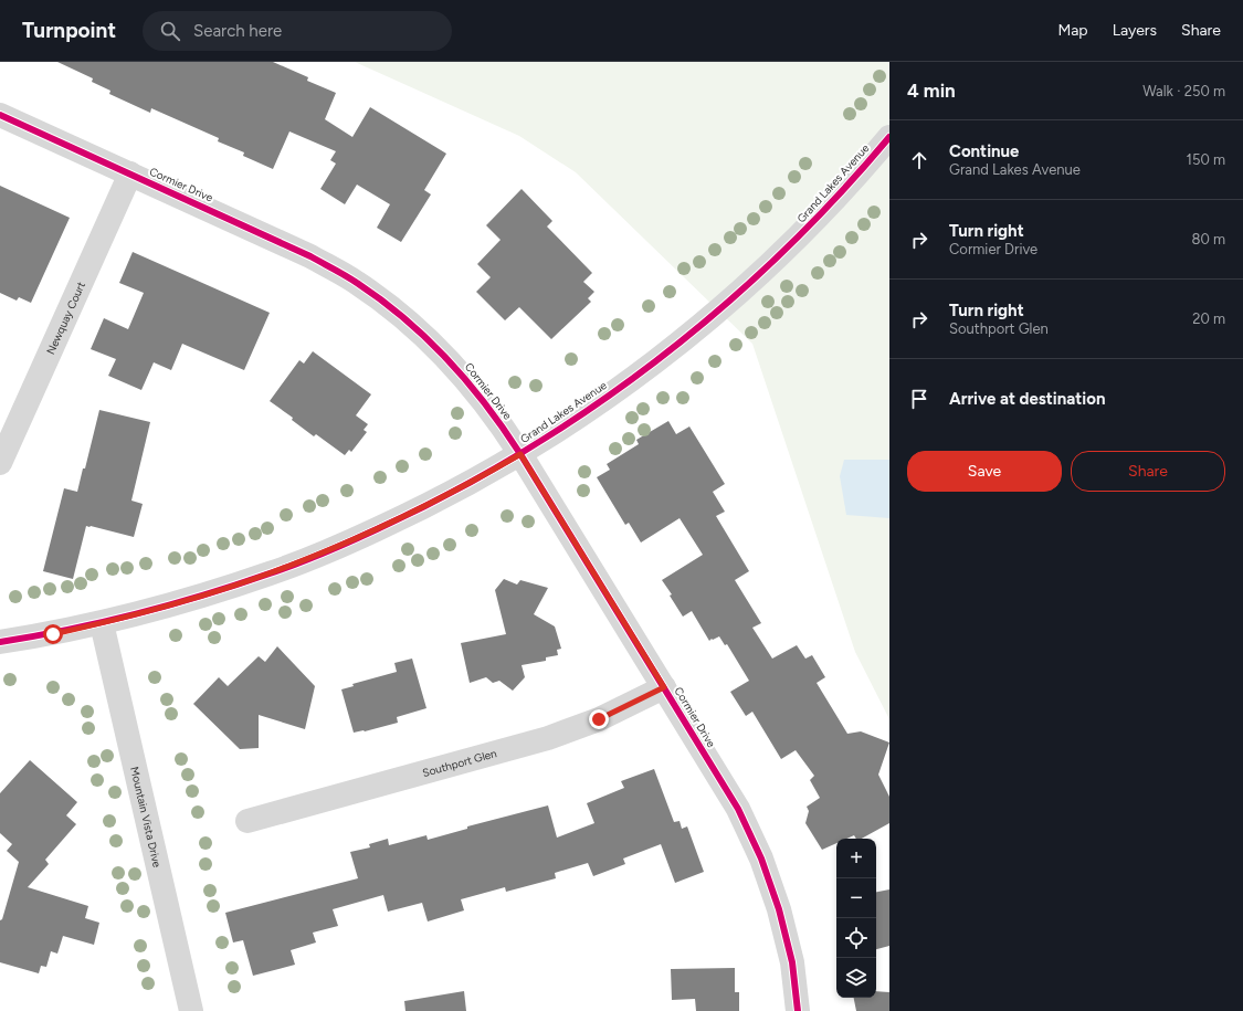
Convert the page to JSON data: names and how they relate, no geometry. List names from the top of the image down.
{
  "streets": {
    "street": [
      "Grand Lakes Avenue",
      "Cormier Drive",
      "Newquay Court",
      "Southport Glen",
      "Mountain Vista Drive"
    ]
  },
  "crossings": [
    ["Grand Lakes Avenue", "Cormier Drive"],
    ["Grand Lakes Avenue", "Mountain Vista Drive"],
    ["Cormier Drive", "Newquay Court"],
    ["Cormier Drive", "Southport Glen"]
  ],
  "page": {
    "header": "Turnpoint",
    "search": "Search here",
    "nav": ["Map", "Layers", "Share"],
    "heading": ["4 min", "Walk · 250 m"],
    "list": [
      ["Continue", "Grand Lakes Avenue", "150 m"],
      ["Turn right", "Cormier Drive", "80 m"],
      ["Turn right", "Southport Glen", "20 m"],
      "Arrive at destination"
    ],
    "buttons": ["Save", "Share"],
    "map_buttons": ["+", "−"]
  }
}
